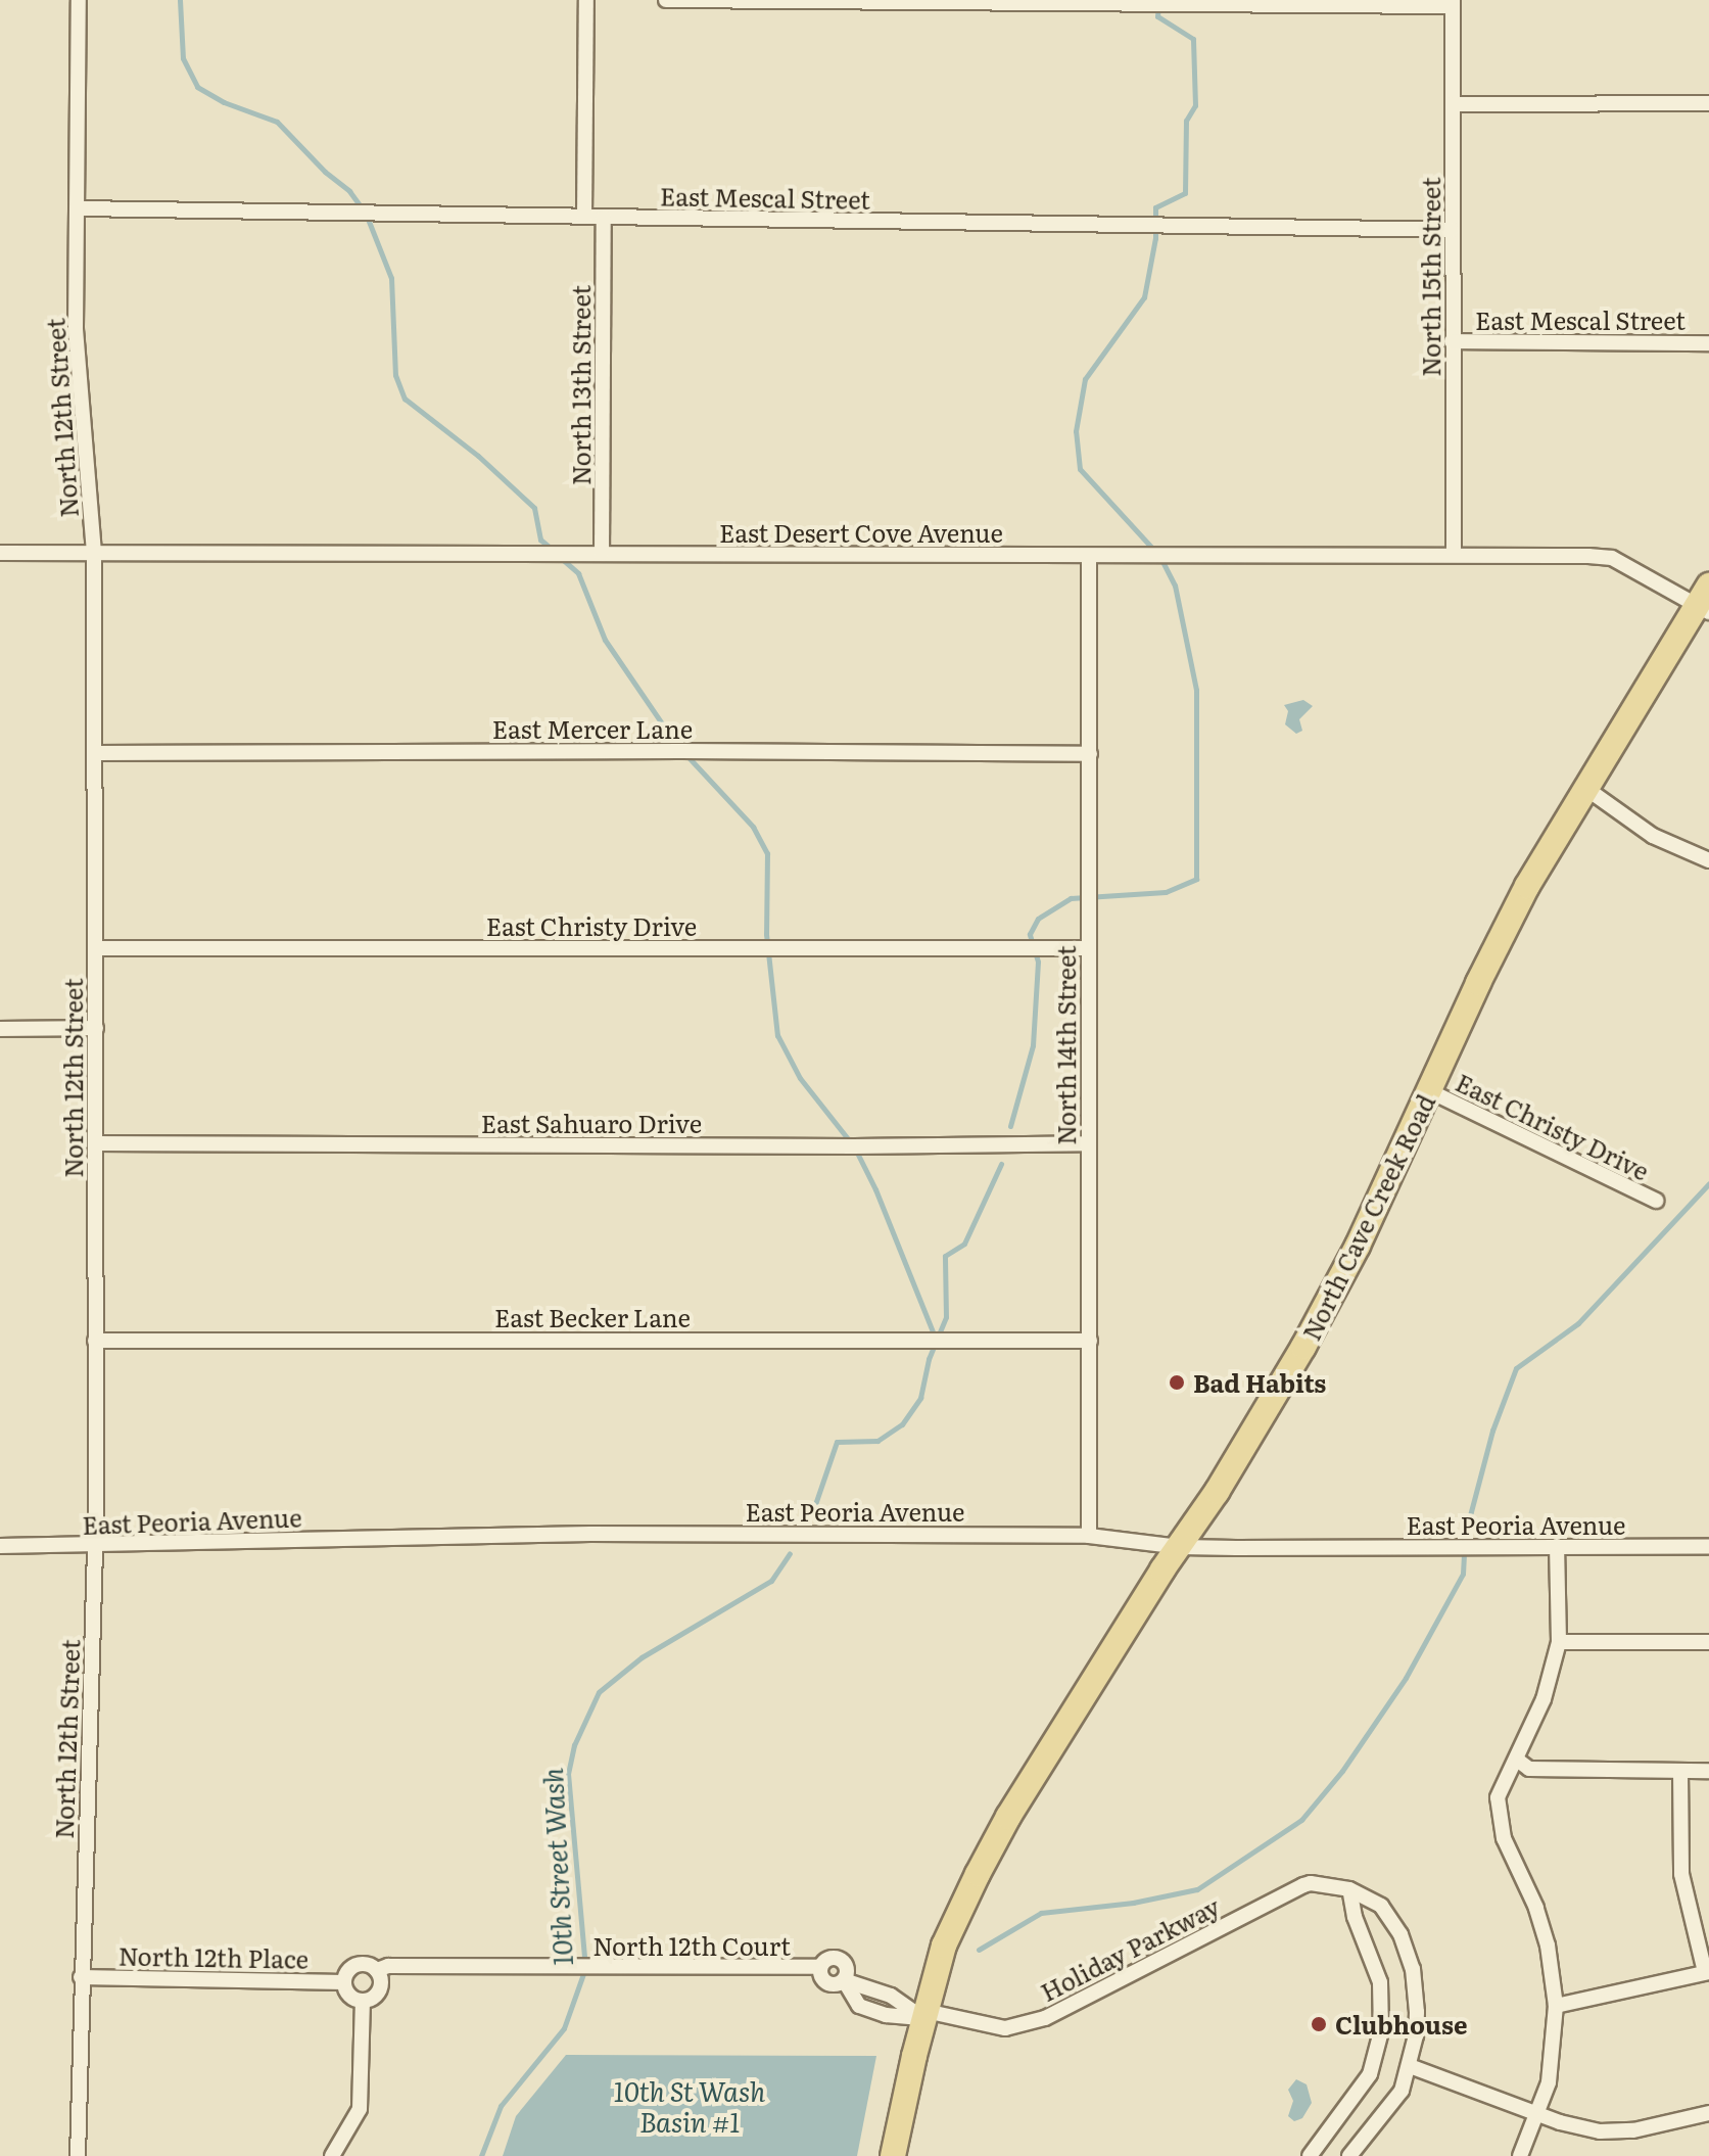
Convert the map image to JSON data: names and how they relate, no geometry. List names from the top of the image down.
{
  "streets": {
    "main road": ["North Cave Creek Road"],
    "street": [
      "East Mescal Street",
      "North 15th Street",
      "North 13th Street",
      "North 12th Street",
      "East Desert Cove Avenue",
      "East Mercer Lane",
      "East Christy Drive",
      "North 14th Street",
      "East Sahuaro Drive",
      "East Becker Lane",
      "East Peoria Avenue",
      "North 12th Court",
      "Holiday Parkway",
      "North 12th Place"
    ]
  },
  "crossings": [
    ["East Mescal Street", "North 15th Street"],
    ["East Mescal Street", "North 13th Street"],
    ["East Mescal Street", "North 12th Street"],
    ["North 15th Street", "East Desert Cove Avenue"],
    ["North 13th Street", "East Desert Cove Avenue"],
    ["North 12th Street", "East Desert Cove Avenue"],
    ["North 12th Street", "East Mercer Lane"],
    ["North 12th Street", "East Christy Drive"],
    ["North 12th Street", "East Sahuaro Drive"],
    ["North 12th Street", "East Becker Lane"],
    ["North 12th Street", "East Peoria Avenue"],
    ["North 12th Street", "North 12th Place"],
    ["East Desert Cove Avenue", "North 14th Street"],
    ["East Desert Cove Avenue", "North Cave Creek Road"],
    ["East Mercer Lane", "North 14th Street"],
    ["East Christy Drive", "North 14th Street"],
    ["East Christy Drive", "North Cave Creek Road"],
    ["North 14th Street", "East Sahuaro Drive"],
    ["North 14th Street", "East Becker Lane"],
    ["North 14th Street", "East Peoria Avenue"],
    ["North Cave Creek Road", "East Peoria Avenue"],
    ["North Cave Creek Road", "Holiday Parkway"],
    ["North 12th Court", "Holiday Parkway"],
    ["North 12th Court", "North 12th Place"]
  ],
  "water": ["10th Street Wash", "10th St Wash Basin #1"],
  "places": ["Bad Habits", "Clubhouse"]
}
